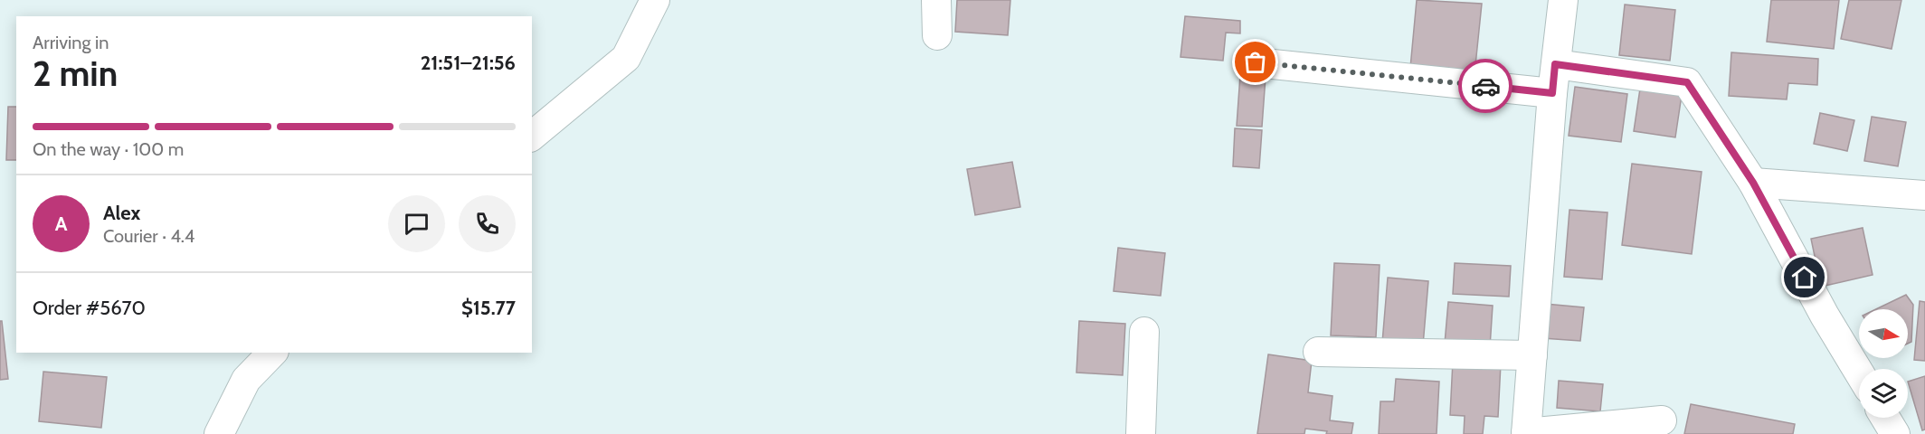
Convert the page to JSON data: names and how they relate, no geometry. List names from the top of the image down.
{
  "north": "right",
  "page": {
    "heading": ["2 min", "Arriving in", "21:51–21:56"],
    "panel": [
      "Alex",
      "Courier · 4.4",
      "Order #5670",
      "$15.77"
    ],
    "bar": "On the way · 100 m",
    "round": "A"
  }
}
